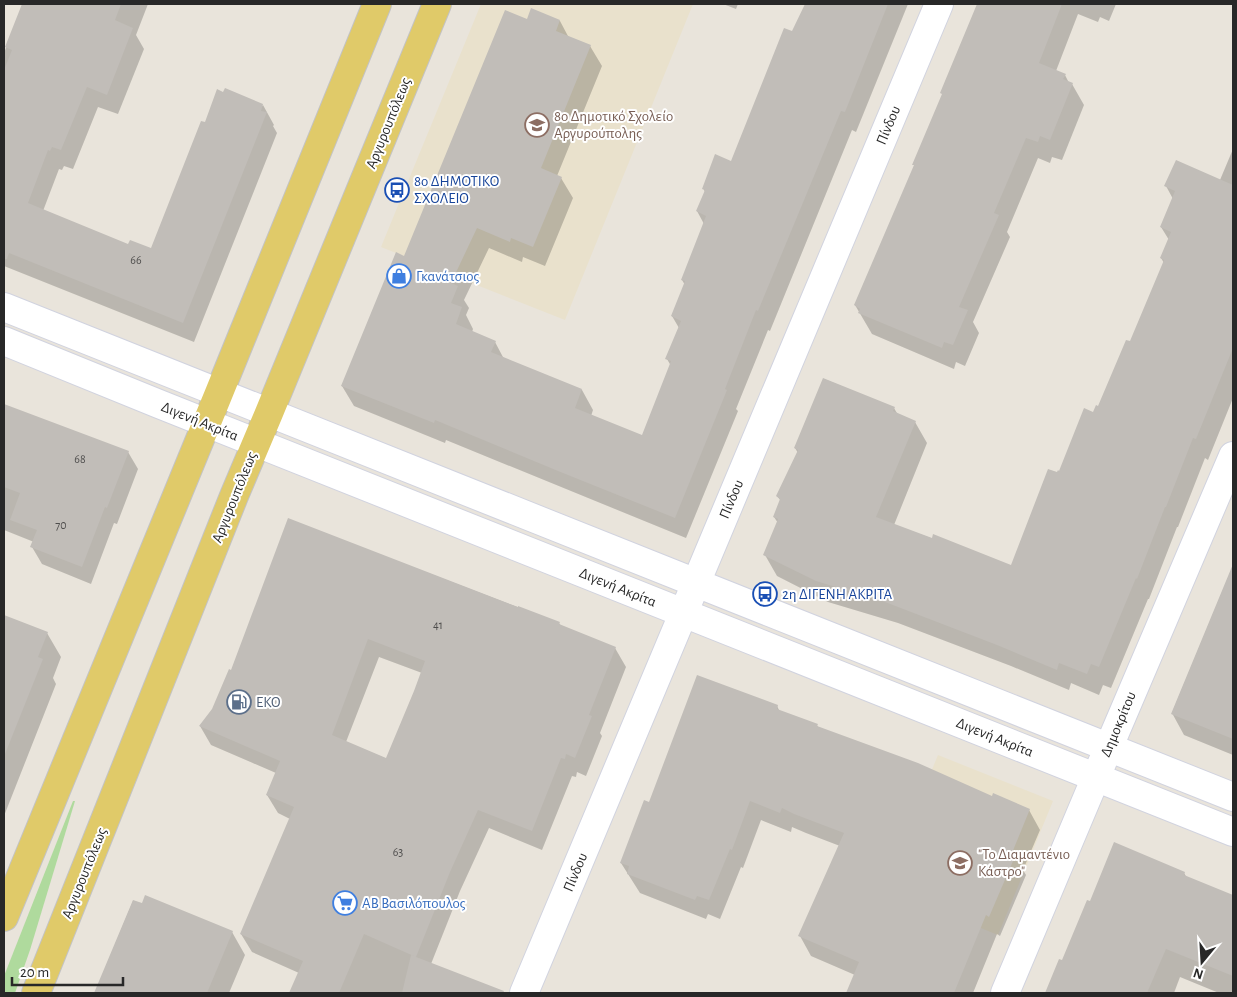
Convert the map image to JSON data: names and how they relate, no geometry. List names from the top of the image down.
{
  "streets": {
    "main road": ["Αργυρουπόλεως"],
    "street": ["Πίνδου", "Διγενή Ακρίτα", "Δημοκρίτου"]
  },
  "crossings": [
    ["Αργυρουπόλεως", "Διγενή Ακρίτα"],
    ["Πίνδου", "Διγενή Ακρίτα"],
    ["Διγενή Ακρίτα", "Δημοκρίτου"]
  ],
  "places": {
    "school or university": ["8ο Δημοτικό Σχολείο Αργυρούπολης", "\"Το Διαμαντένιο Κάστρο\""],
    "bus stop": ["8ο ΔΗΜΟΤΙΚΟ ΣΧΟΛΕΙΟ", "2η ΔΙΓΕΝΗ ΑΚΡΙΤΑ"],
    "shop": ["Γκανάτσιος"],
    "fuel station": ["ΕΚΟ"],
    "supermarket": ["ΑΒ Βασιλόπουλος"]
  },
  "house_numbers": [
    "66",
    "68",
    "70",
    "41",
    "63"
  ],
  "scale_bar": "20 m",
  "north": "bottom"
}
